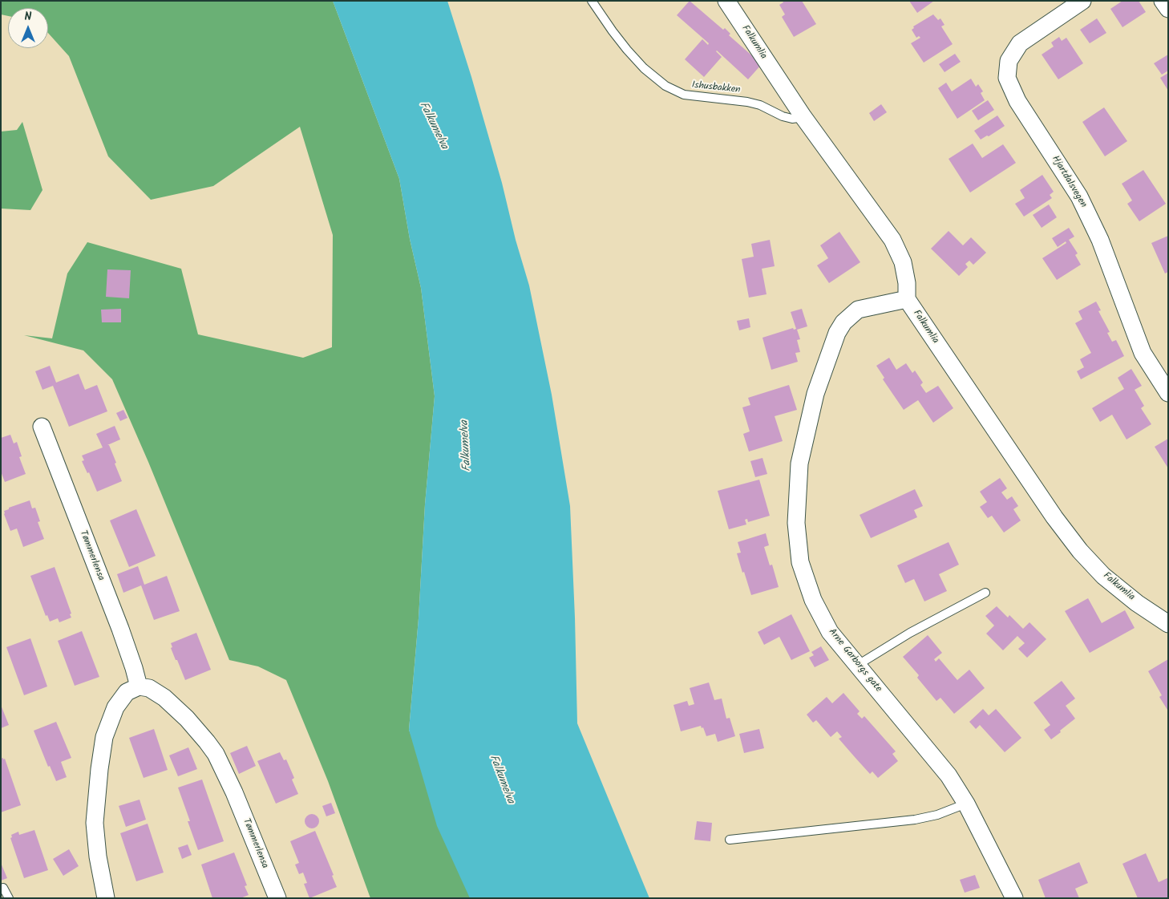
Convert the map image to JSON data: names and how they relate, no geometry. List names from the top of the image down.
{
  "streets": {
    "street": [
      "Falkumlia",
      "Hjartdalsvegen",
      "Tømmerlensa",
      "Arne Garborgs gate"
    ],
    "lane": ["Ishusbakken"]
  },
  "crossings": [
    ["Falkumlia", "Ishusbakken"],
    ["Falkumlia", "Arne Garborgs gate"]
  ],
  "water": ["Falkumelva"],
  "north": "top"
}
